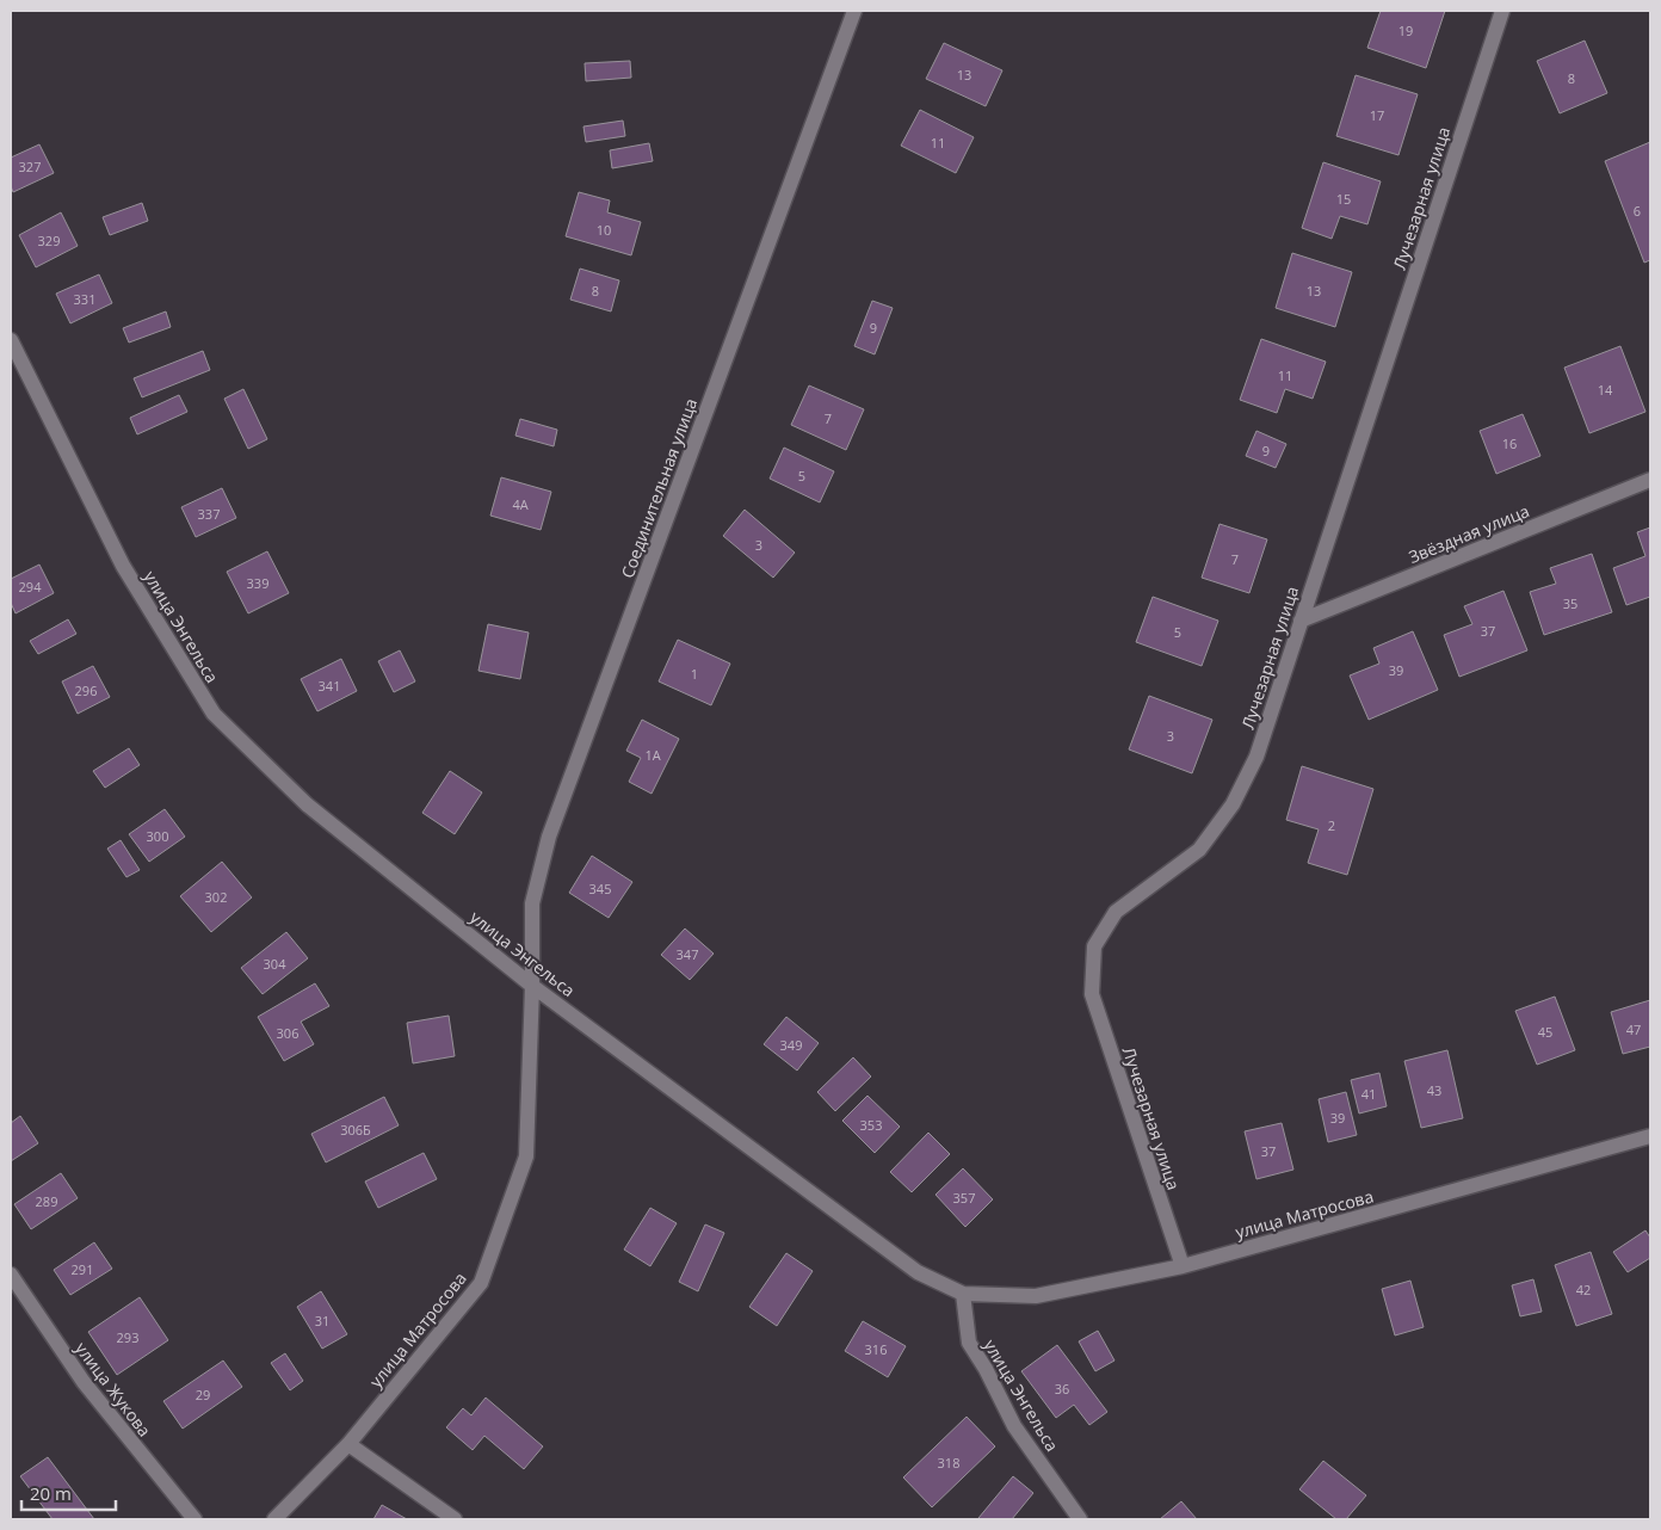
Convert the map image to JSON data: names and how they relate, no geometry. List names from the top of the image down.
{
  "streets": {
    "street": [
      "Лучезарная улица",
      "Соединительная улица",
      "Звёздная улица",
      "улица Энгельса",
      "улица Матросова",
      "улица Жукова"
    ]
  },
  "crossings": [
    ["Лучезарная улица", "Звёздная улица"],
    ["Лучезарная улица", "улица Матросова"],
    ["Соединительная улица", "улица Энгельса"],
    ["Соединительная улица", "улица Матросова"],
    ["улица Энгельса", "улица Матросова"]
  ],
  "house_numbers": [
    "19",
    "13",
    "8",
    "17",
    "11",
    "327",
    "15",
    "6",
    "10",
    "329",
    "8",
    "13",
    "331",
    "9",
    "11",
    "14",
    "7",
    "16",
    "9",
    "5",
    "4А",
    "337",
    "3",
    "7",
    "339",
    "294",
    "35",
    "37",
    "5",
    "39",
    "1",
    "341",
    "296",
    "3",
    "1А",
    "2",
    "300",
    "345",
    "302",
    "347",
    "304",
    "47",
    "45",
    "306",
    "349",
    "43",
    "41",
    "39",
    "353",
    "306Б",
    "37",
    "357",
    "289",
    "291",
    "42",
    "31",
    "293",
    "316",
    "36",
    "29",
    "318"
  ],
  "scale_bar": "20 m"
}
